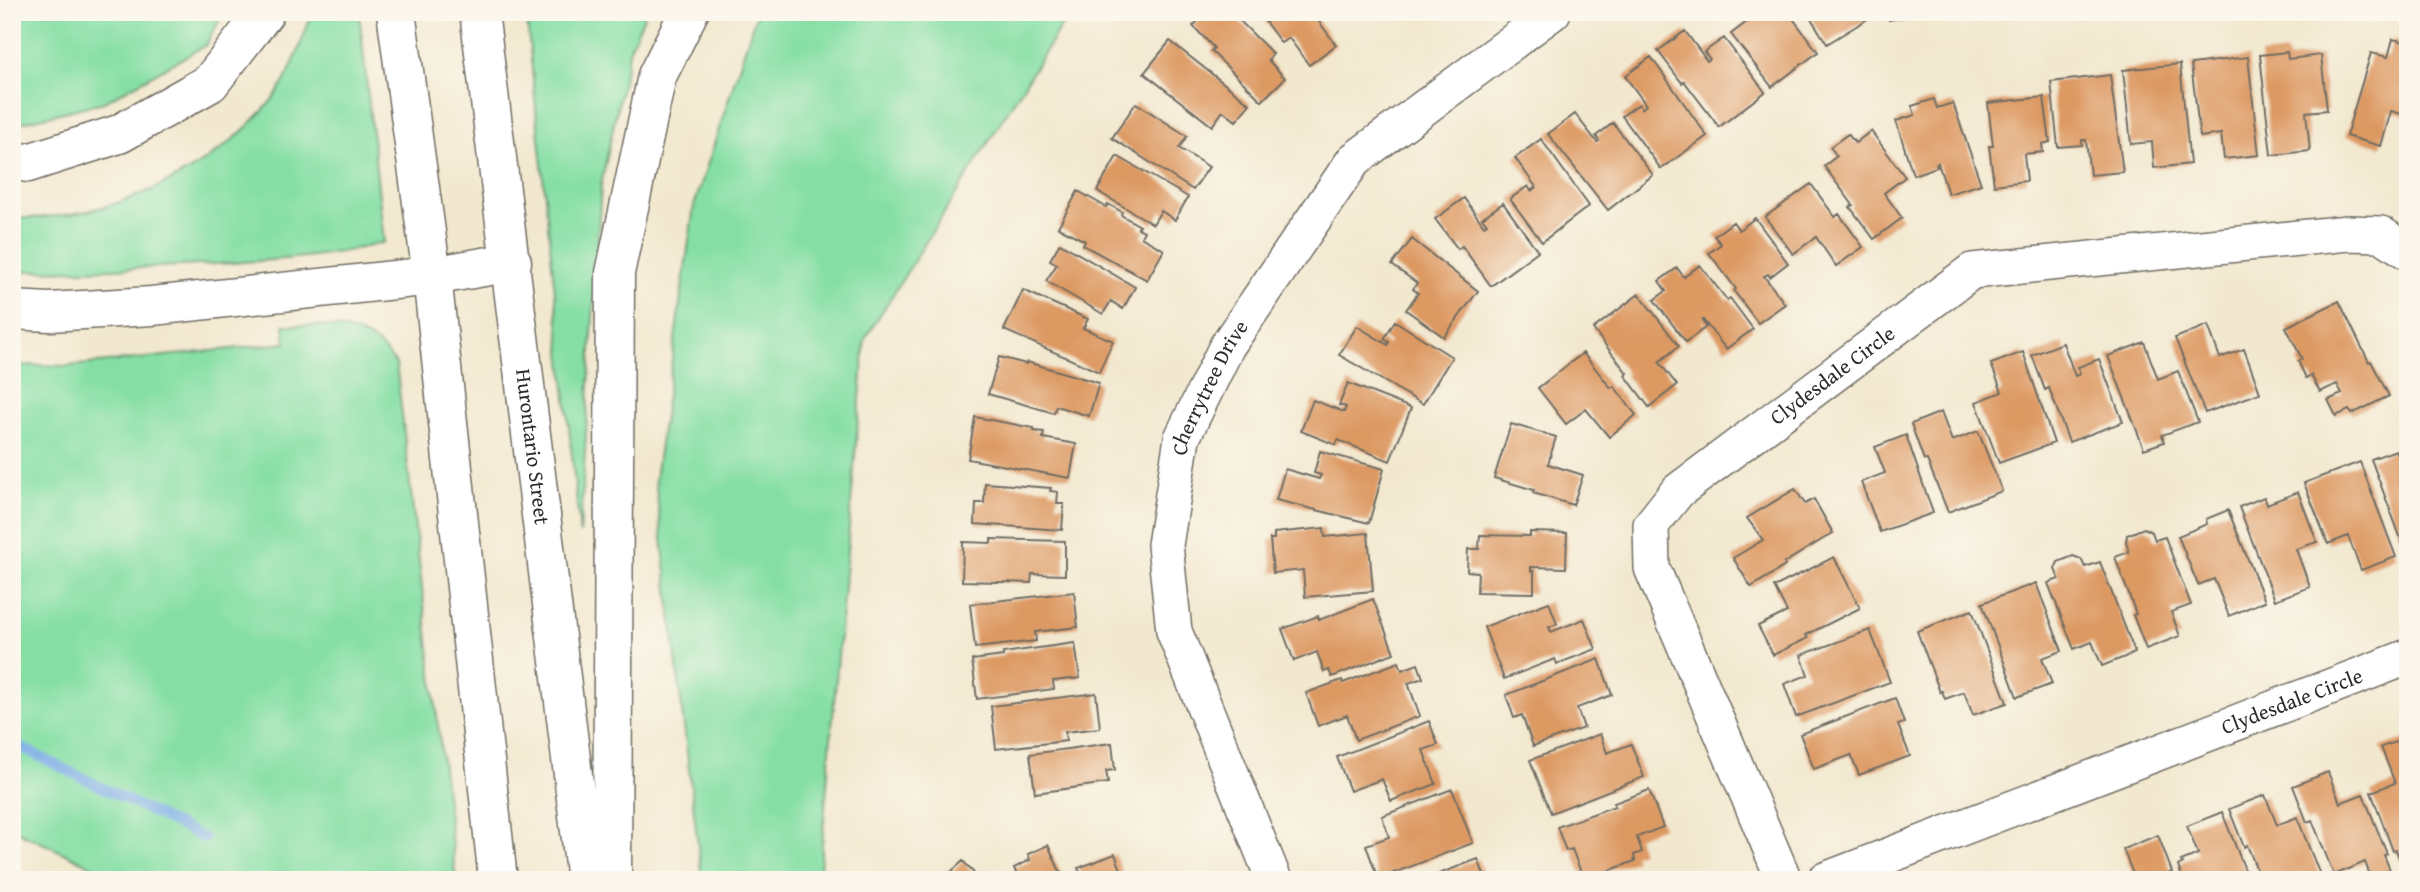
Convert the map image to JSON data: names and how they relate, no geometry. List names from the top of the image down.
{
  "streets": {
    "main road": ["Hurontario Street"],
    "street": ["Clydesdale Circle", "Cherrytree Drive"]
  }
}
